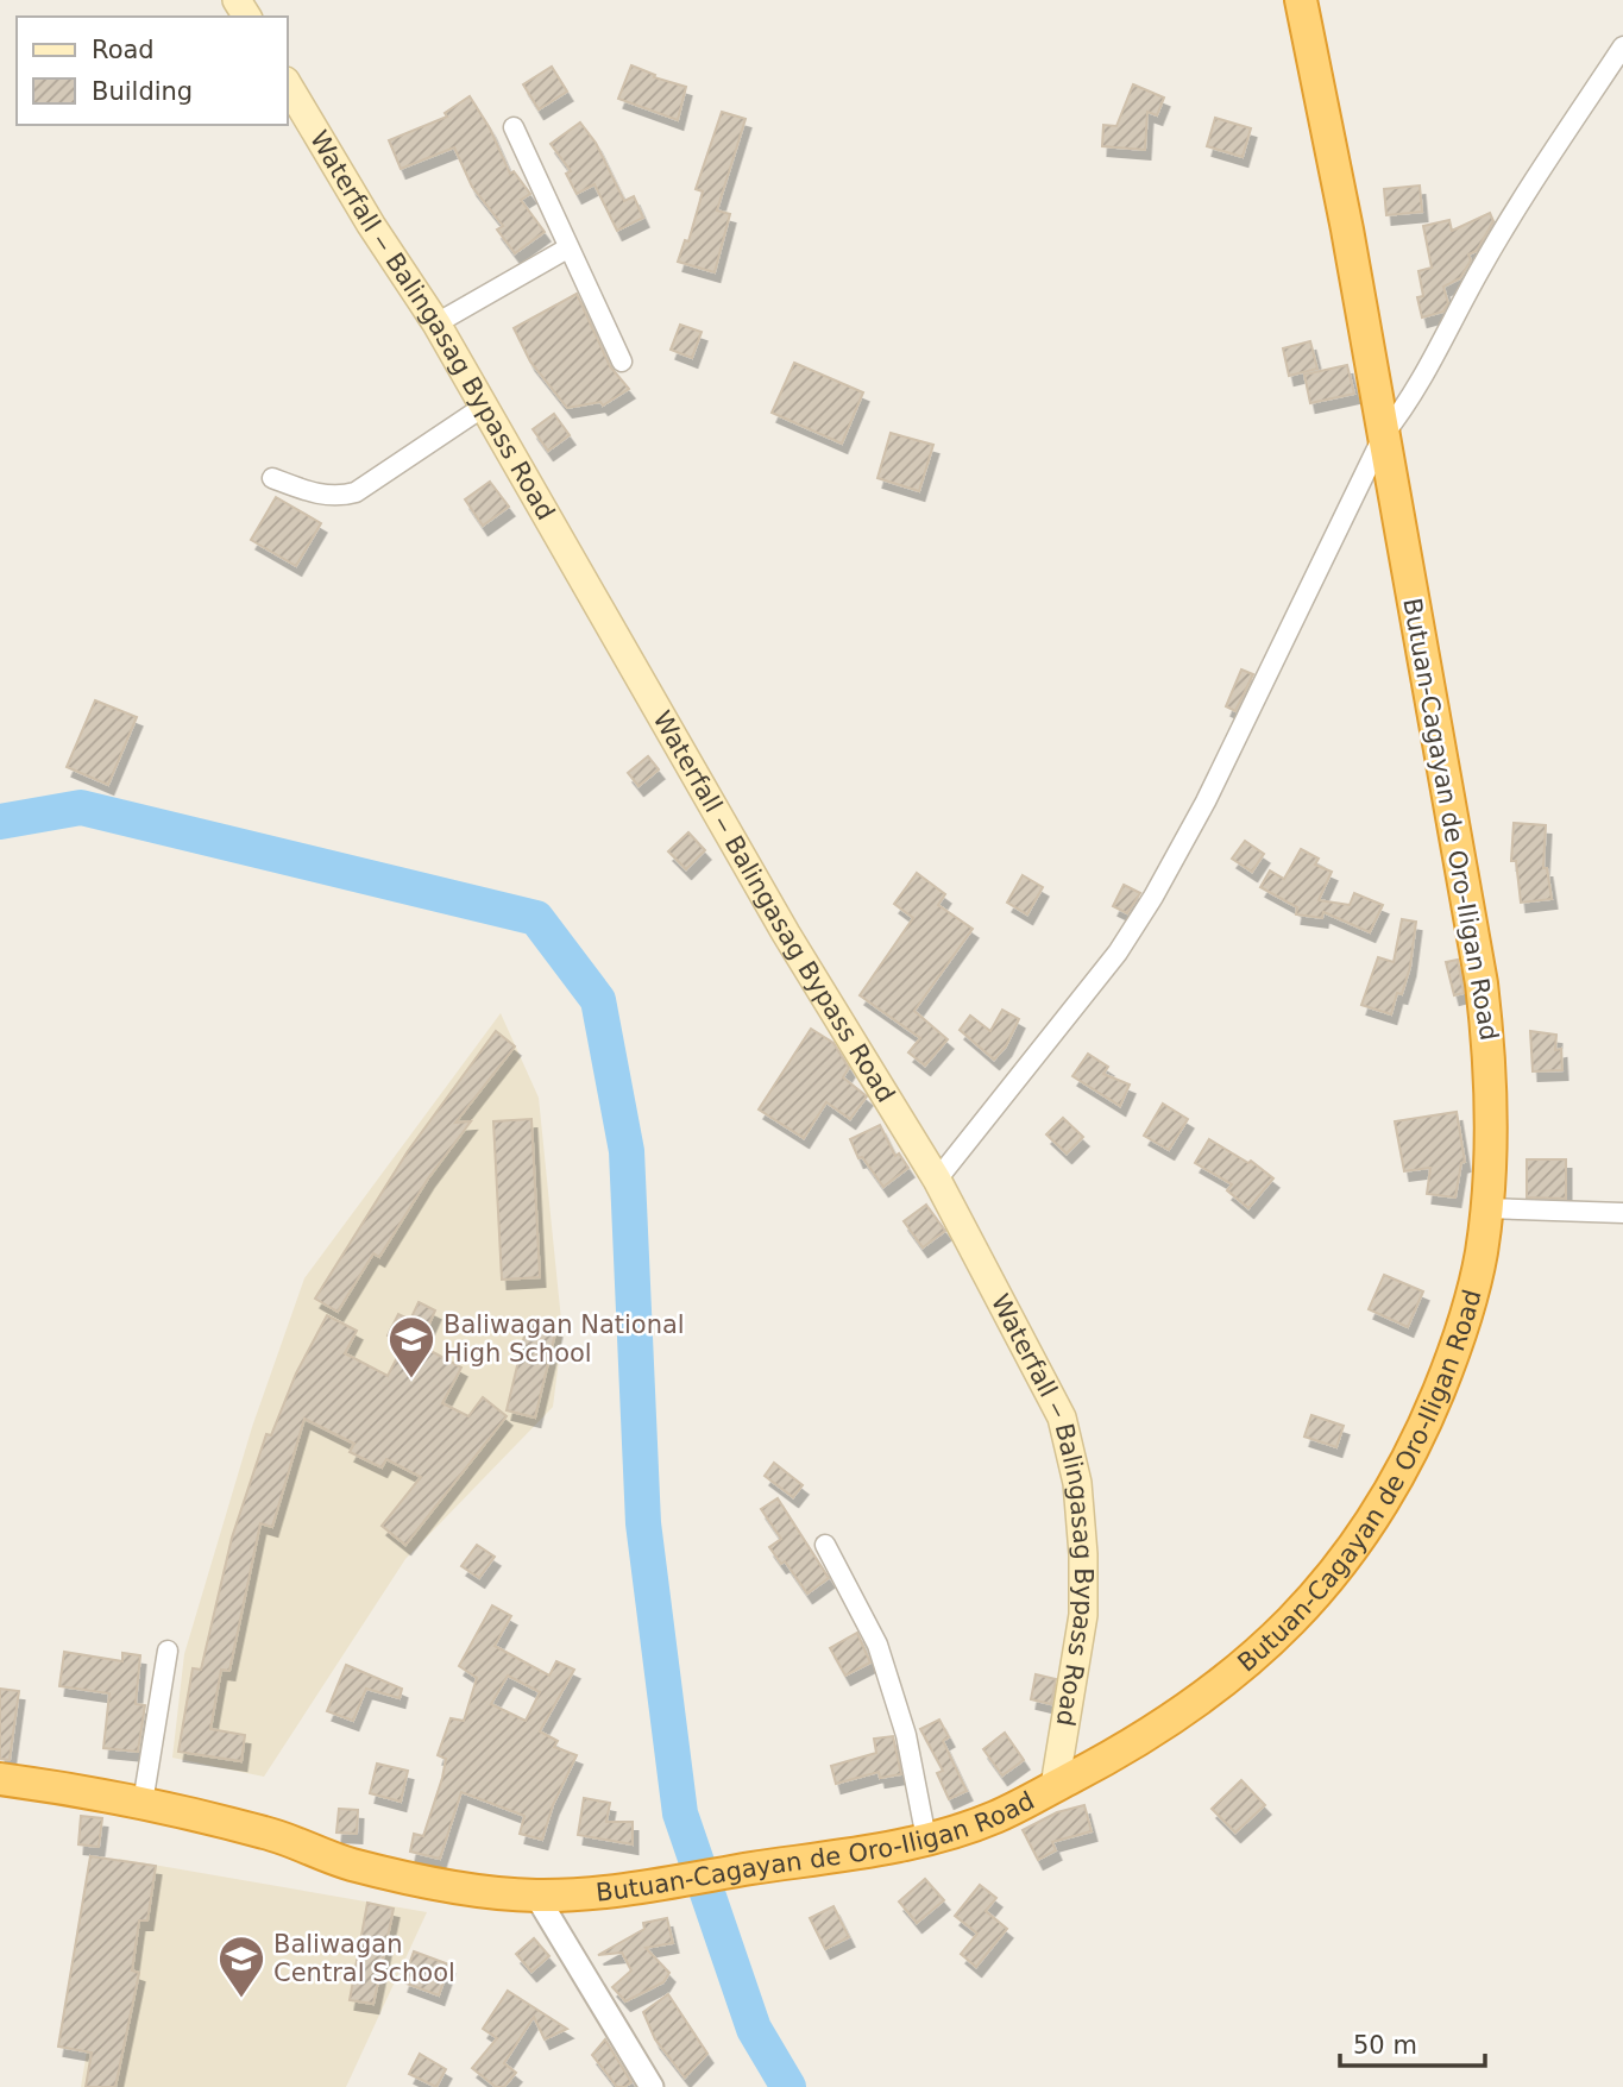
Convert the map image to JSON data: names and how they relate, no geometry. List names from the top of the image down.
{
  "streets": {
    "highway": ["Butuan-Cagayan de Oro-Iligan Road"],
    "main road": ["Waterfall ‒ Balingasag Bypass Road"]
  },
  "crossings": [
    ["Waterfall ‒ Balingasag Bypass Road", "Butuan-Cagayan de Oro-Iligan Road"]
  ],
  "places": {
    "school or university": ["Baliwagan National High School", "Baliwagan Central School"]
  },
  "legend": ["Road", "Building"],
  "scale_bar": "50 m"
}
